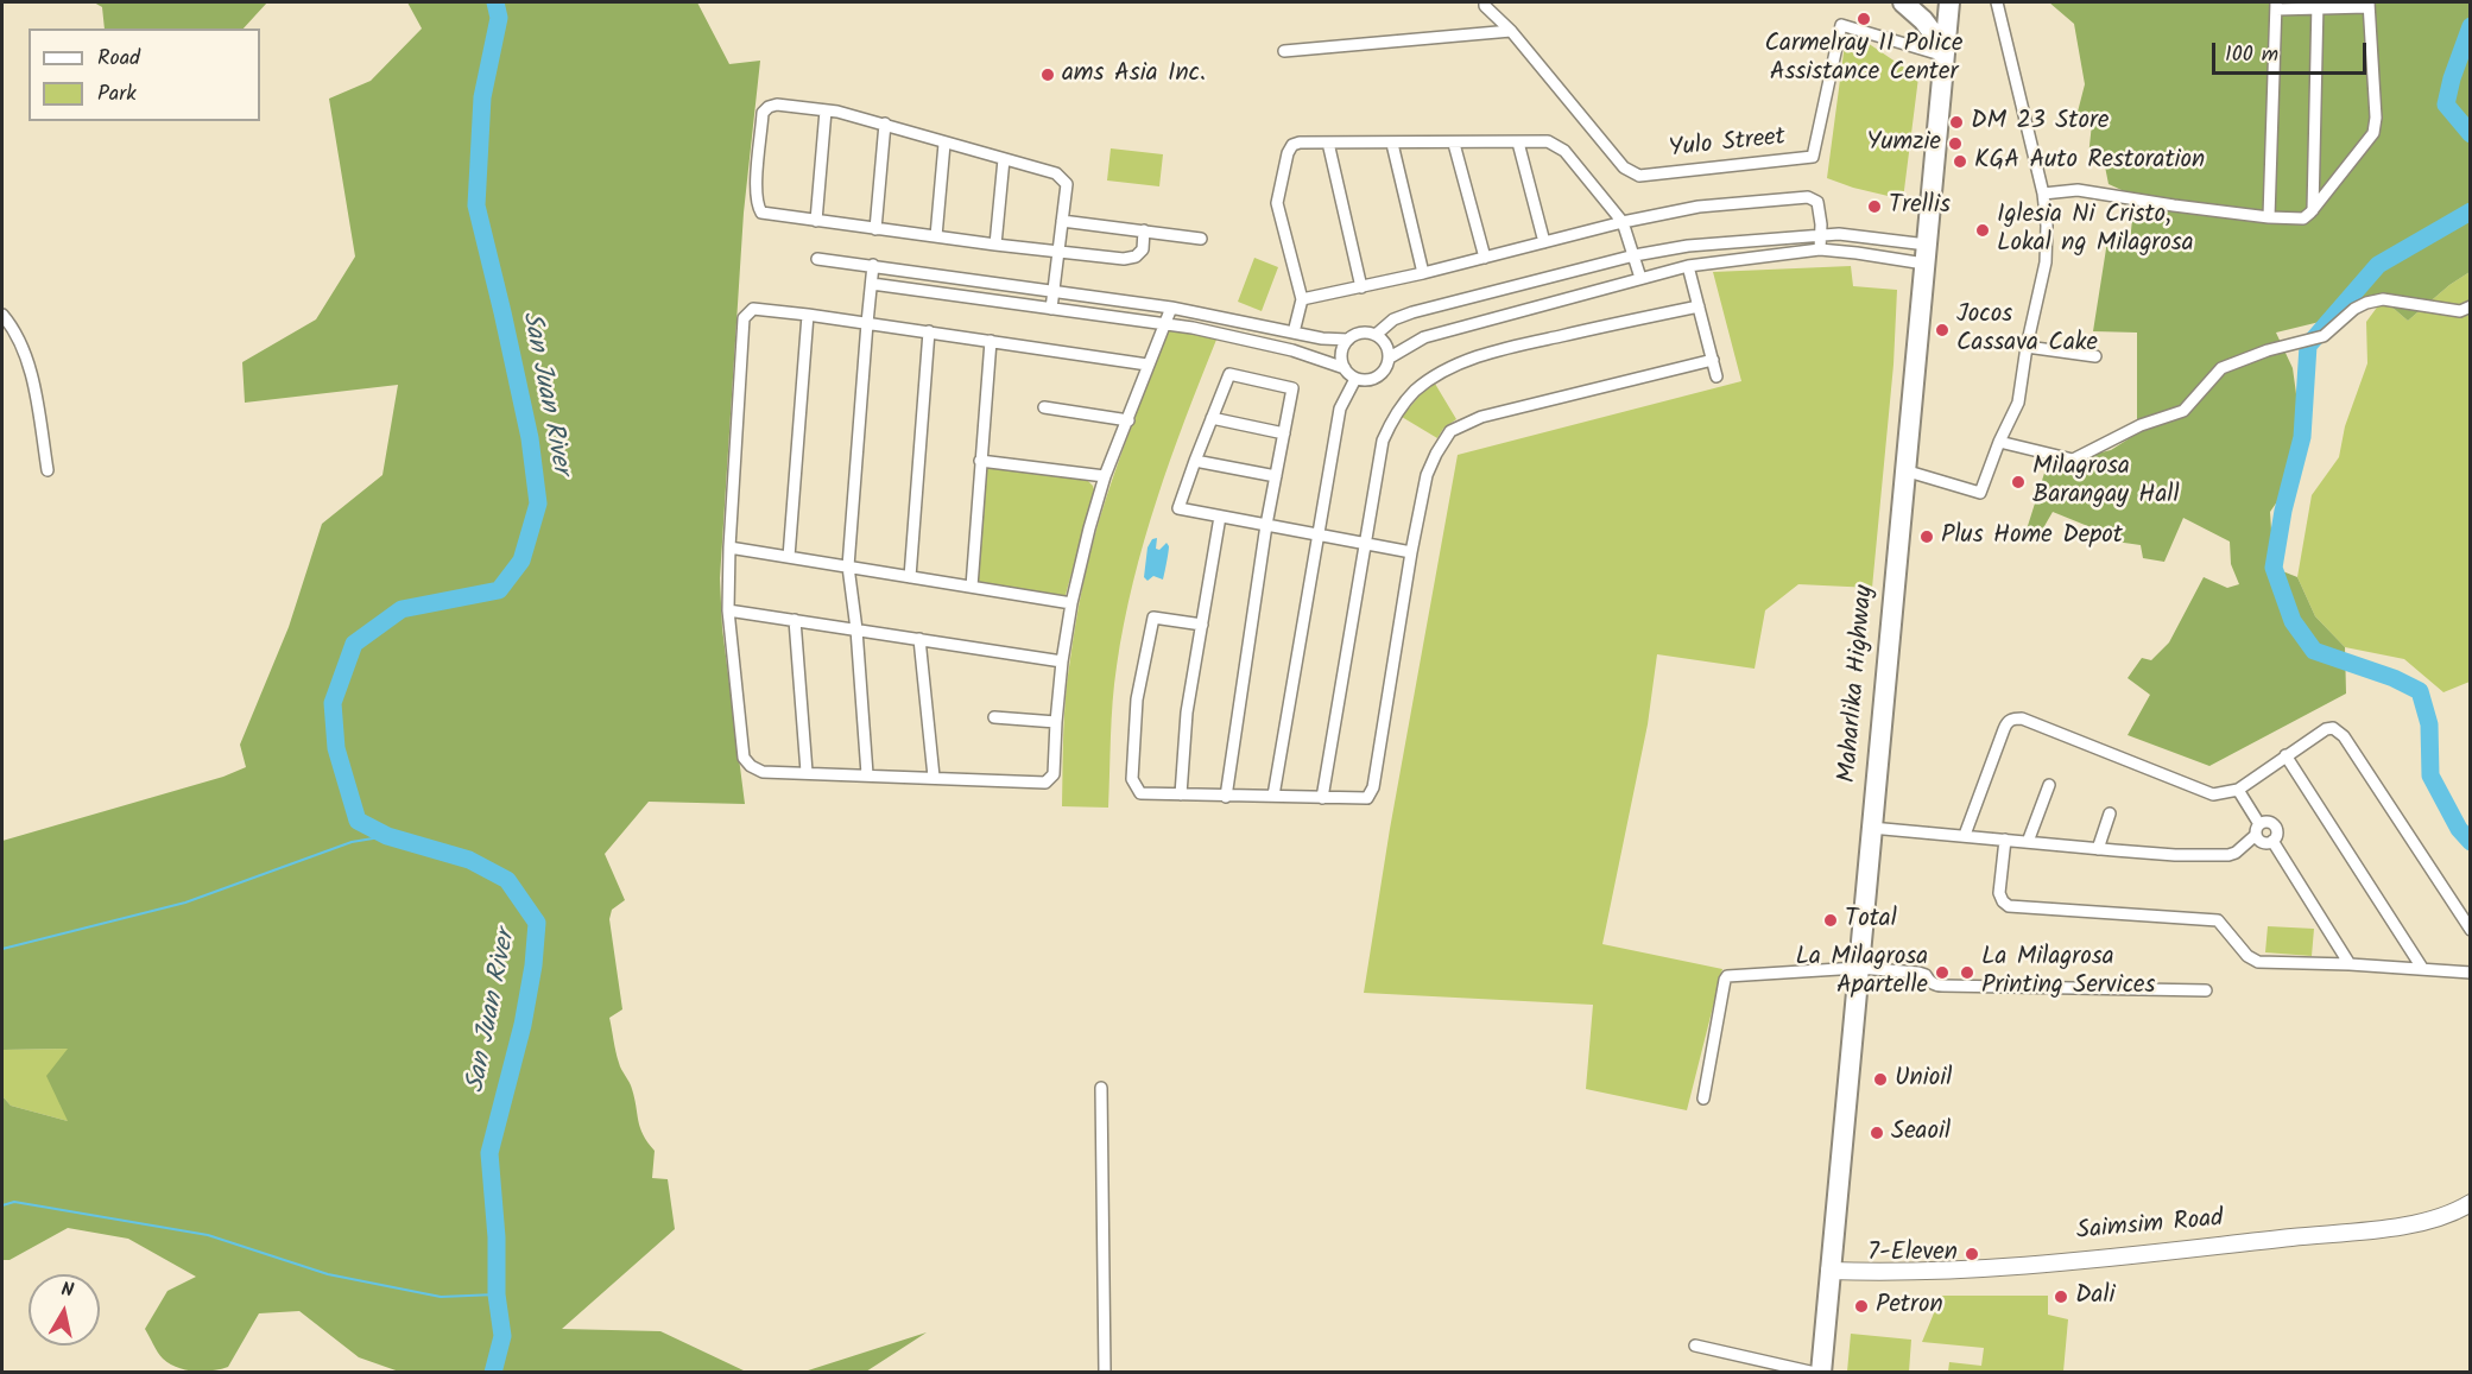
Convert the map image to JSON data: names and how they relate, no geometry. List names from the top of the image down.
{
  "streets": {
    "highway": ["Maharlika Highway"],
    "street": ["Yulo Street", "Saimsim Road"]
  },
  "crossings": [
    ["Yulo Street", "Maharlika Highway"],
    ["Maharlika Highway", "Saimsim Road"]
  ],
  "water": ["San Juan River"],
  "places": [
    "Carmelray II Police Assistance Center",
    "ams Asia Inc.",
    "DM 23 Store",
    "Yumzie",
    "KGA Auto Restoration",
    "Trellis",
    "Iglesia Ni Cristo, Lokal ng Milagrosa",
    "Jocos Cassava Cake",
    "Milagrosa Barangay Hall",
    "Plus Home Depot",
    "Total",
    "La Milagrosa Apartelle",
    "La Milagrosa Printing Services",
    "Unioil",
    "Seaoil",
    "7-Eleven",
    "Dali",
    "Petron"
  ],
  "legend": ["Road", "Park"],
  "scale_bar": "100 m",
  "north": "top"
}
